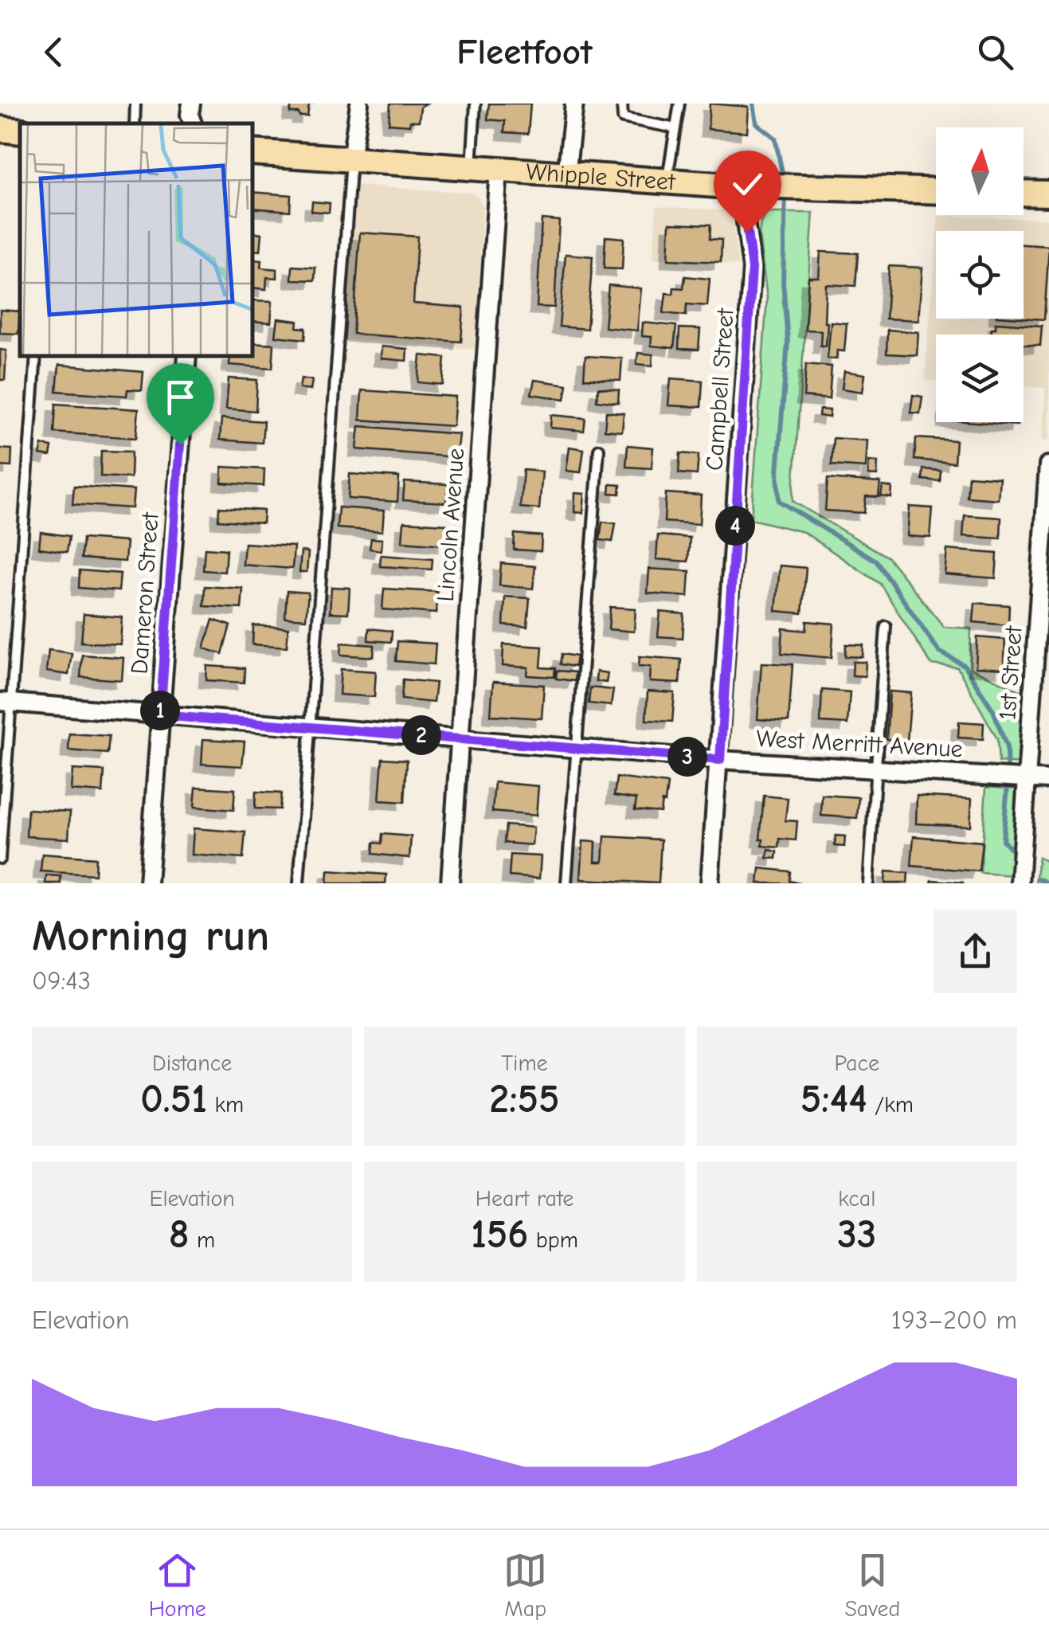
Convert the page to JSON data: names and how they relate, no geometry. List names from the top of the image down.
{
  "streets": {
    "main road": ["Whipple Street"],
    "street": [
      "Campbell Street",
      "Lincoln Avenue",
      "Dameron Street",
      "1st Street",
      "West Merritt Avenue"
    ]
  },
  "crossings": [
    ["Whipple Street", "Campbell Street"],
    ["Whipple Street", "Lincoln Avenue"],
    ["Campbell Street", "West Merritt Avenue"],
    ["Lincoln Avenue", "West Merritt Avenue"],
    ["Dameron Street", "West Merritt Avenue"],
    ["1st Street", "West Merritt Avenue"]
  ],
  "north": "top",
  "page": {
    "header": "Fleetfoot",
    "pins": [
      "4",
      "1",
      "2",
      "3"
    ],
    "heading": ["Morning run", "09:43"],
    "stats": [
      ["Distance", "0.51 km"],
      ["Time", "2:55"],
      ["Pace", "5:44 /km"],
      ["Elevation", "8 m"],
      ["Heart rate", "156 bpm"],
      ["kcal", "33"]
    ],
    "chart": ["Elevation", "193–200 m"],
    "tabs": ["Home", "Map", "Saved"]
  }
}
